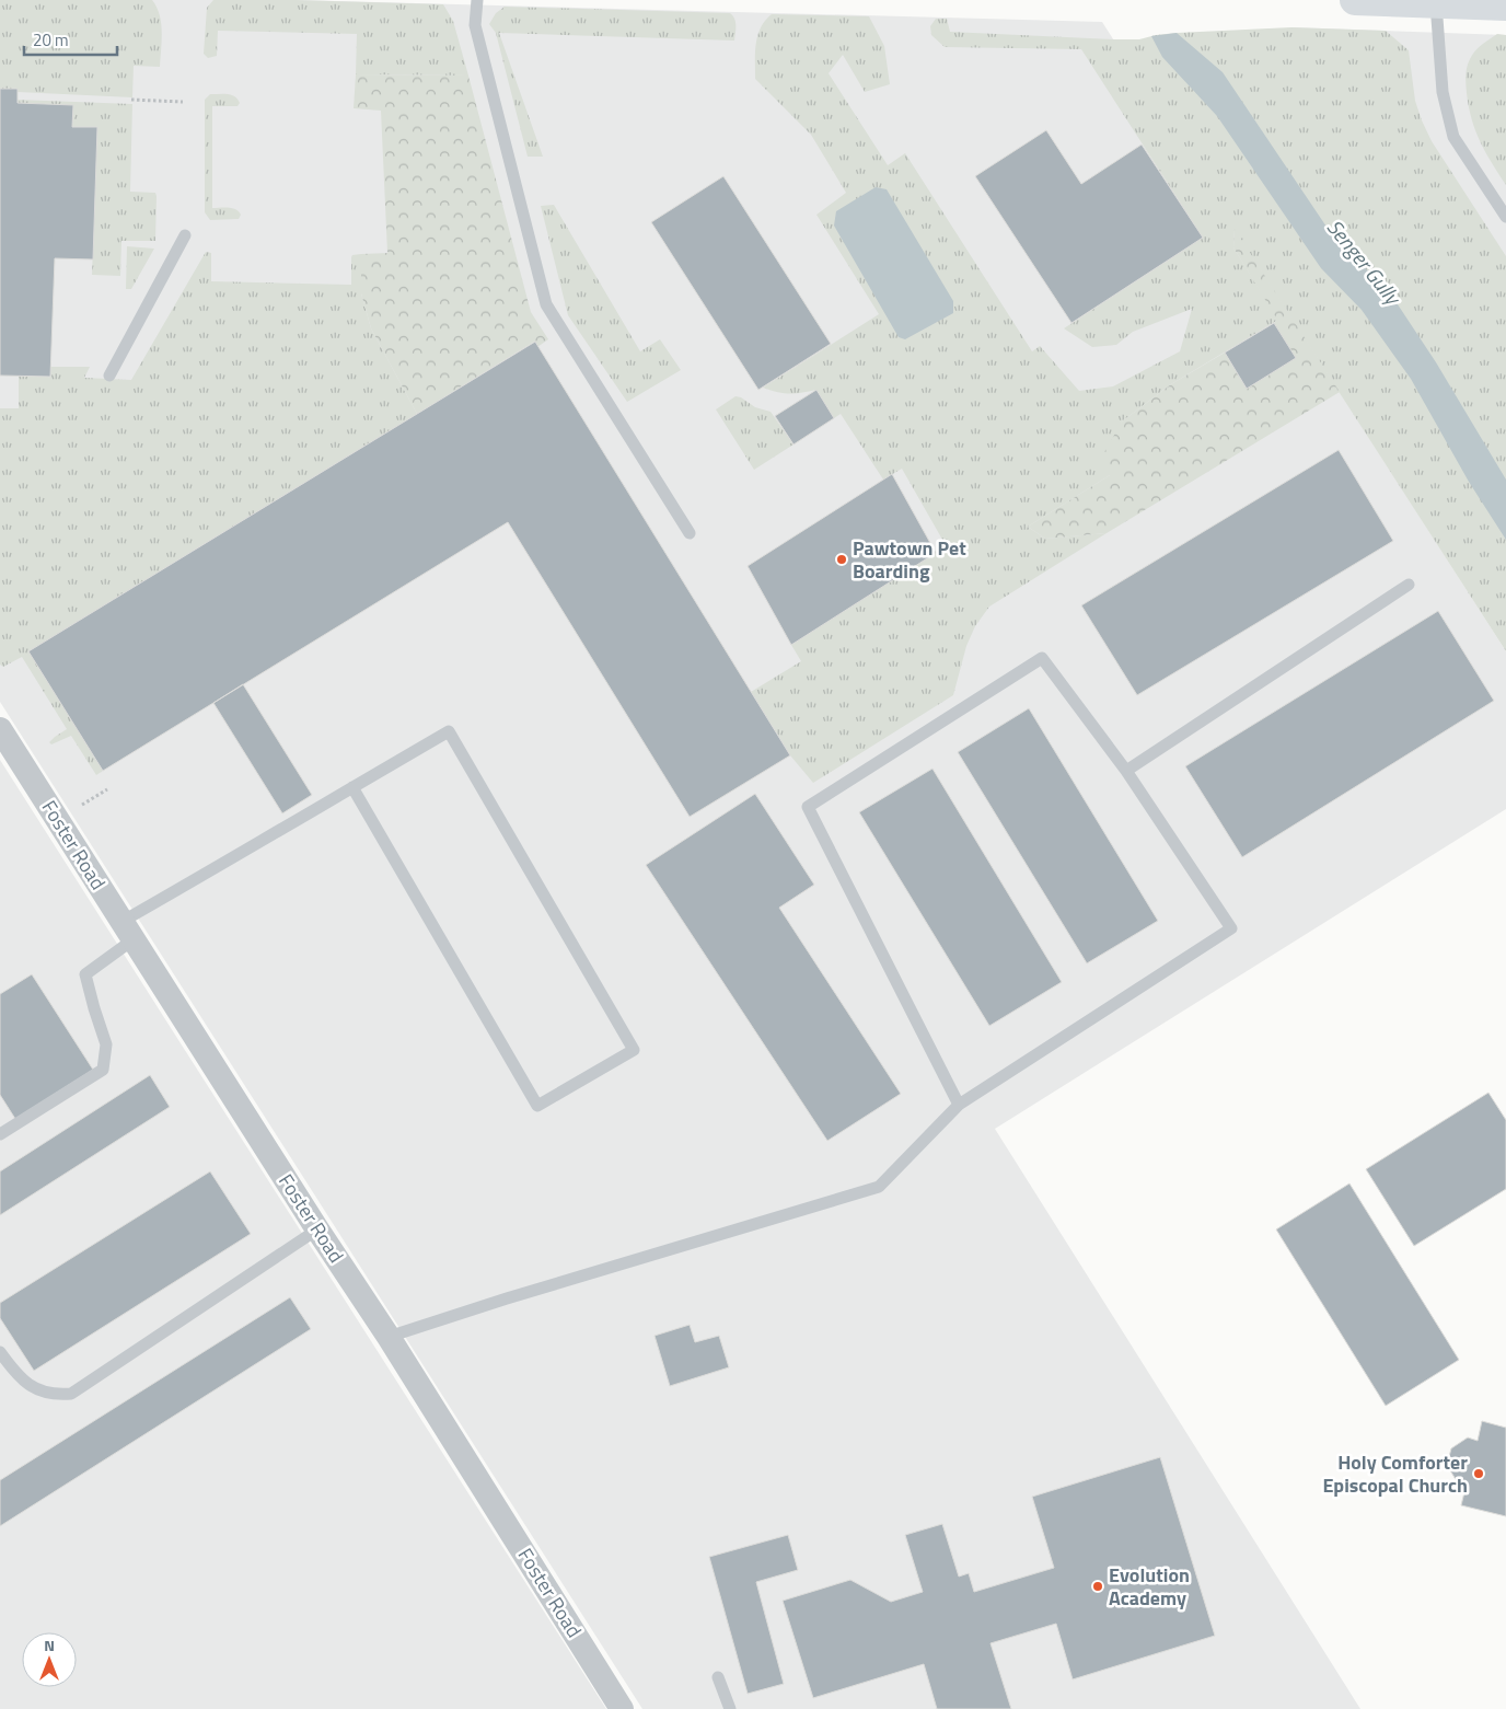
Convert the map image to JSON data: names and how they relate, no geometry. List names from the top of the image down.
{
  "streets": {
    "street": ["Foster Road"]
  },
  "water": ["Senger Gully"],
  "places": ["Pawtown Pet Boarding", "Holy Comforter Episcopal Church", "Evolution Academy"],
  "scale_bar": "20 m",
  "north": "top"
}
